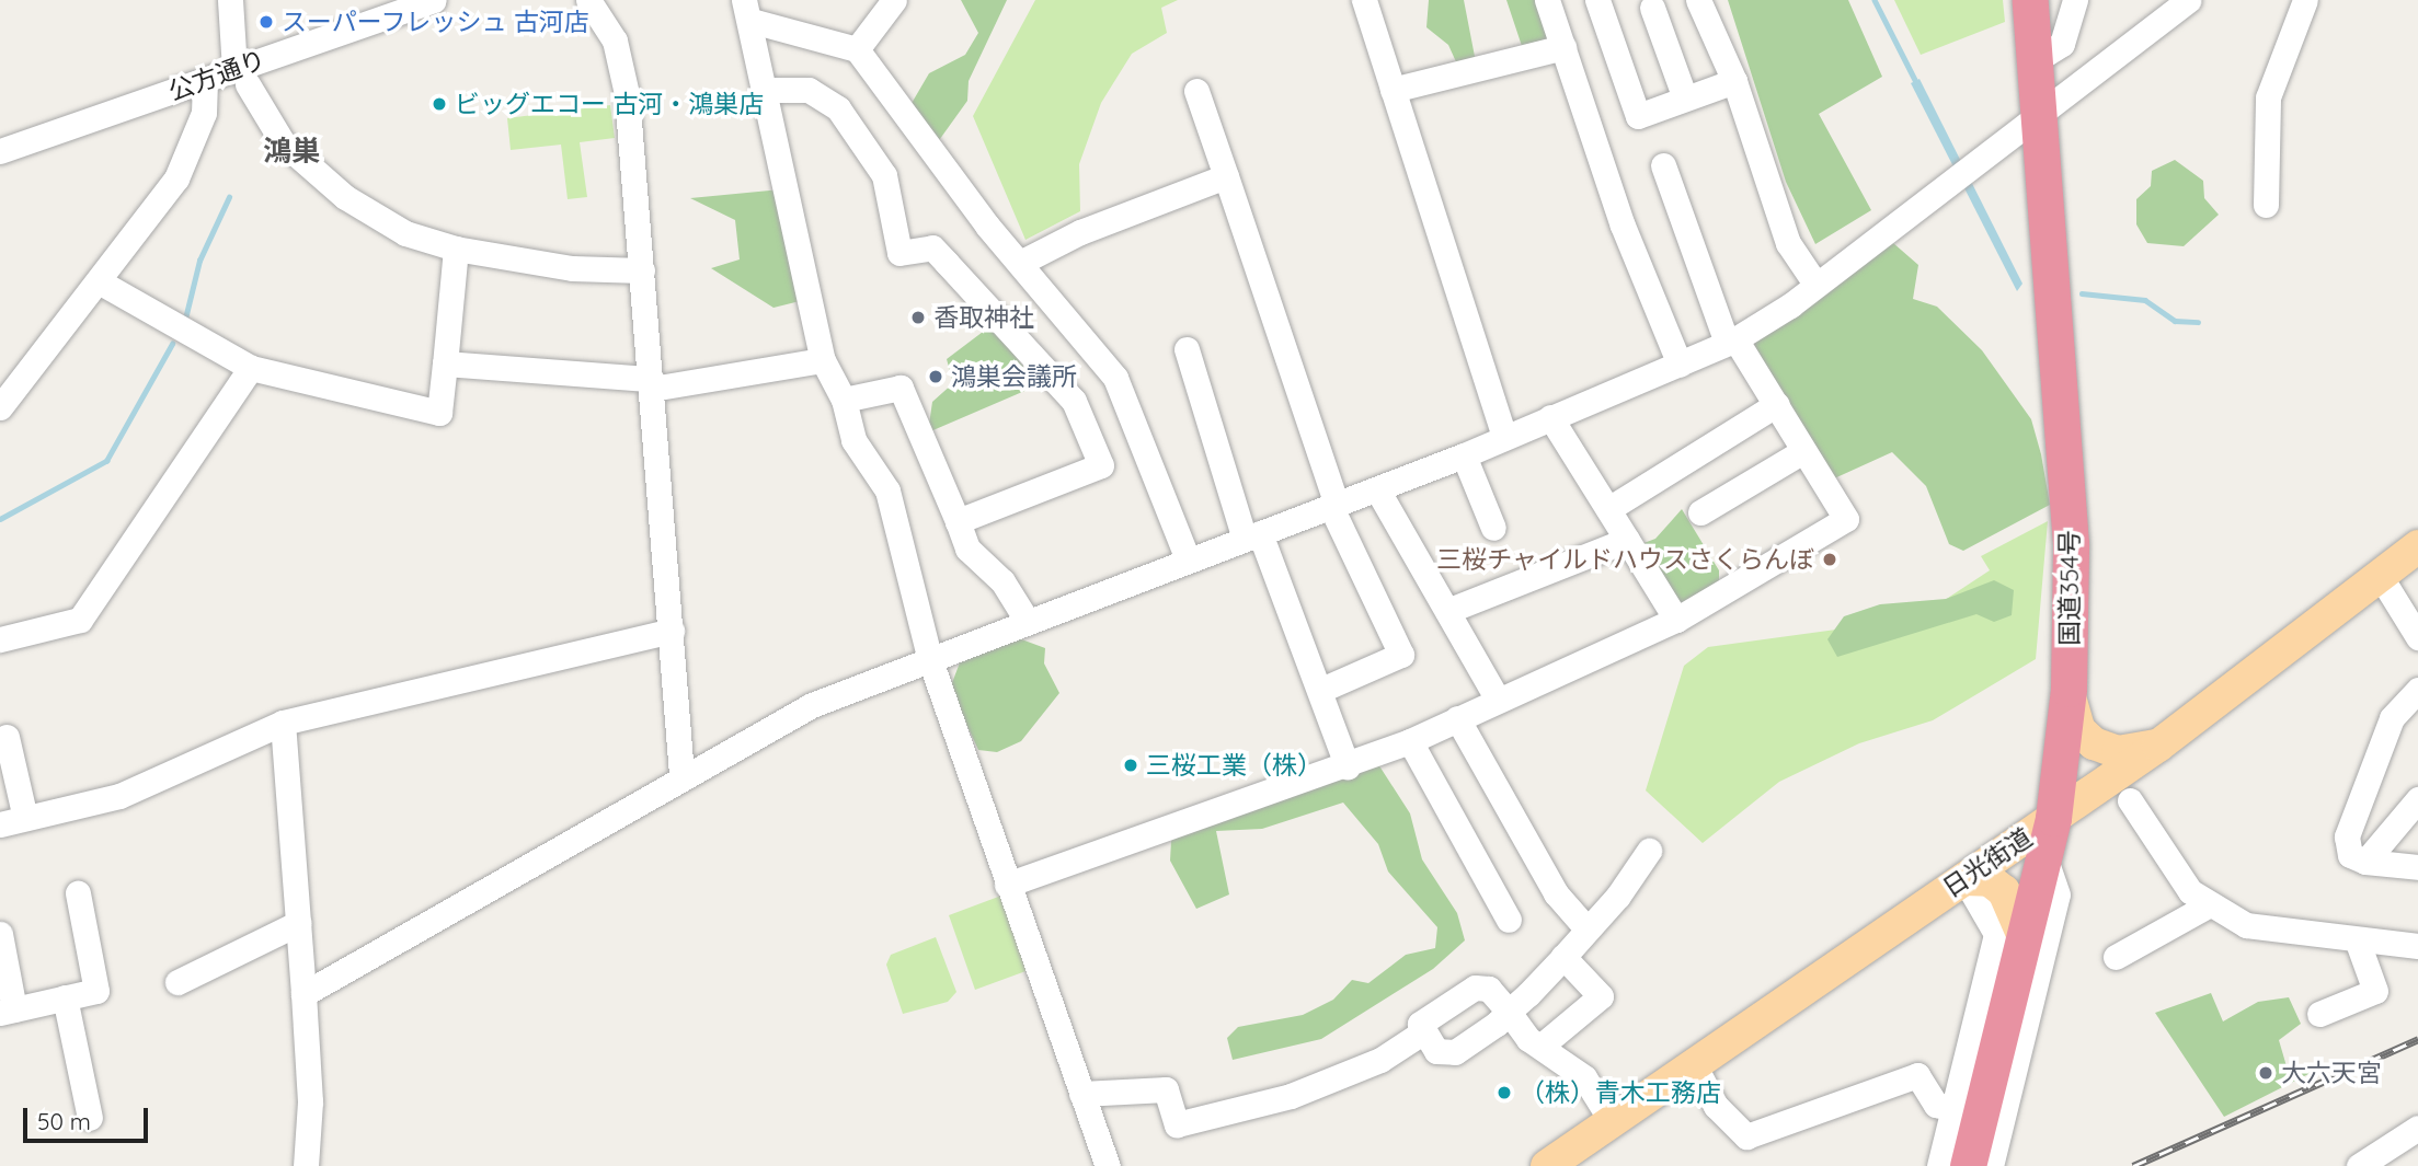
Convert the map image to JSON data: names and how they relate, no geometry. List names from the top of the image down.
{
  "streets": {
    "highway": ["国道354号"],
    "main road": ["日光街道"],
    "street": ["公方通り"]
  },
  "crossings": [
    ["国道354号", "日光街道"]
  ],
  "districts": ["鴻巣"],
  "places": [
    "スーパーフレッシュ 古河店",
    "ビッグエコー 古河・鴻巣店",
    "香取神社",
    "鴻巣会議所",
    "三桜チャイルドハウスさくらんぼ",
    "三桜工業（株）",
    "大六天宮",
    "（株）青木工務店"
  ],
  "scale_bar": "50 m"
}
